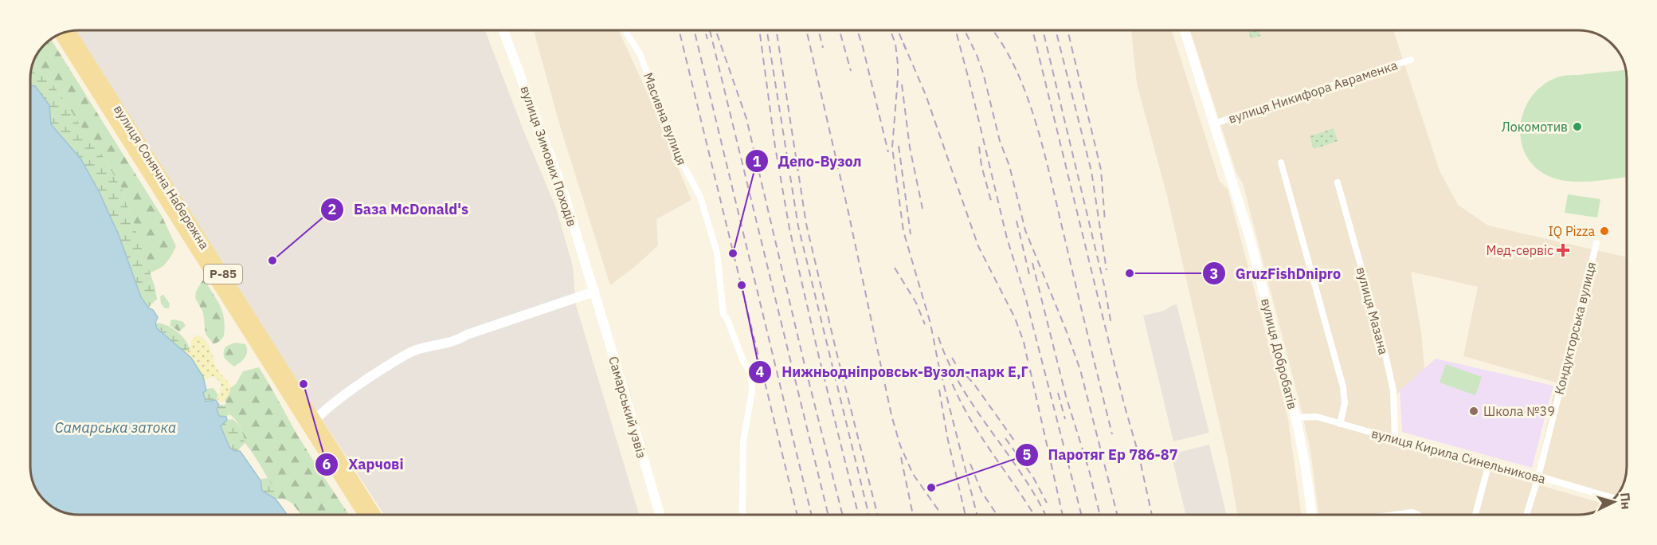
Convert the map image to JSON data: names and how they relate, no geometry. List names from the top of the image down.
{
  "streets": {
    "main road": ["вулиця Сонячна Набережна", "Р-85"],
    "street": [
      "вулиця Никифора Авраменка",
      "Масивна вулиця",
      "вулиця Зимових Походів",
      "вулиця Мазана",
      "Кондукторська вулиця",
      "вулиця Добробатів",
      "Самарський узвіз",
      "вулиця Кирила Синельникова"
    ]
  },
  "crossings": [
    ["вулиця Никифора Авраменка", "вулиця Добробатів"],
    ["вулиця Зимових Походів", "Самарський узвіз"],
    ["вулиця Мазана", "вулиця Кирила Синельникова"],
    ["Кондукторська вулиця", "вулиця Кирила Синельникова"],
    ["вулиця Добробатів", "вулиця Кирила Синельникова"]
  ],
  "water": ["Самарська затока"],
  "places": {
    "other": [
      "Локомотив",
      "IQ Pizza",
      "Депо-Вузол",
      "База McDonald's",
      "GruzFishDnipro",
      "Нижньодніпровськ-Вузол-парк Е,Г",
      "Харчові",
      "Школа №39",
      "Паротяг Ер 786-87"
    ],
    "health": ["Мед-сервіс"]
  },
  "north": "right"
}
